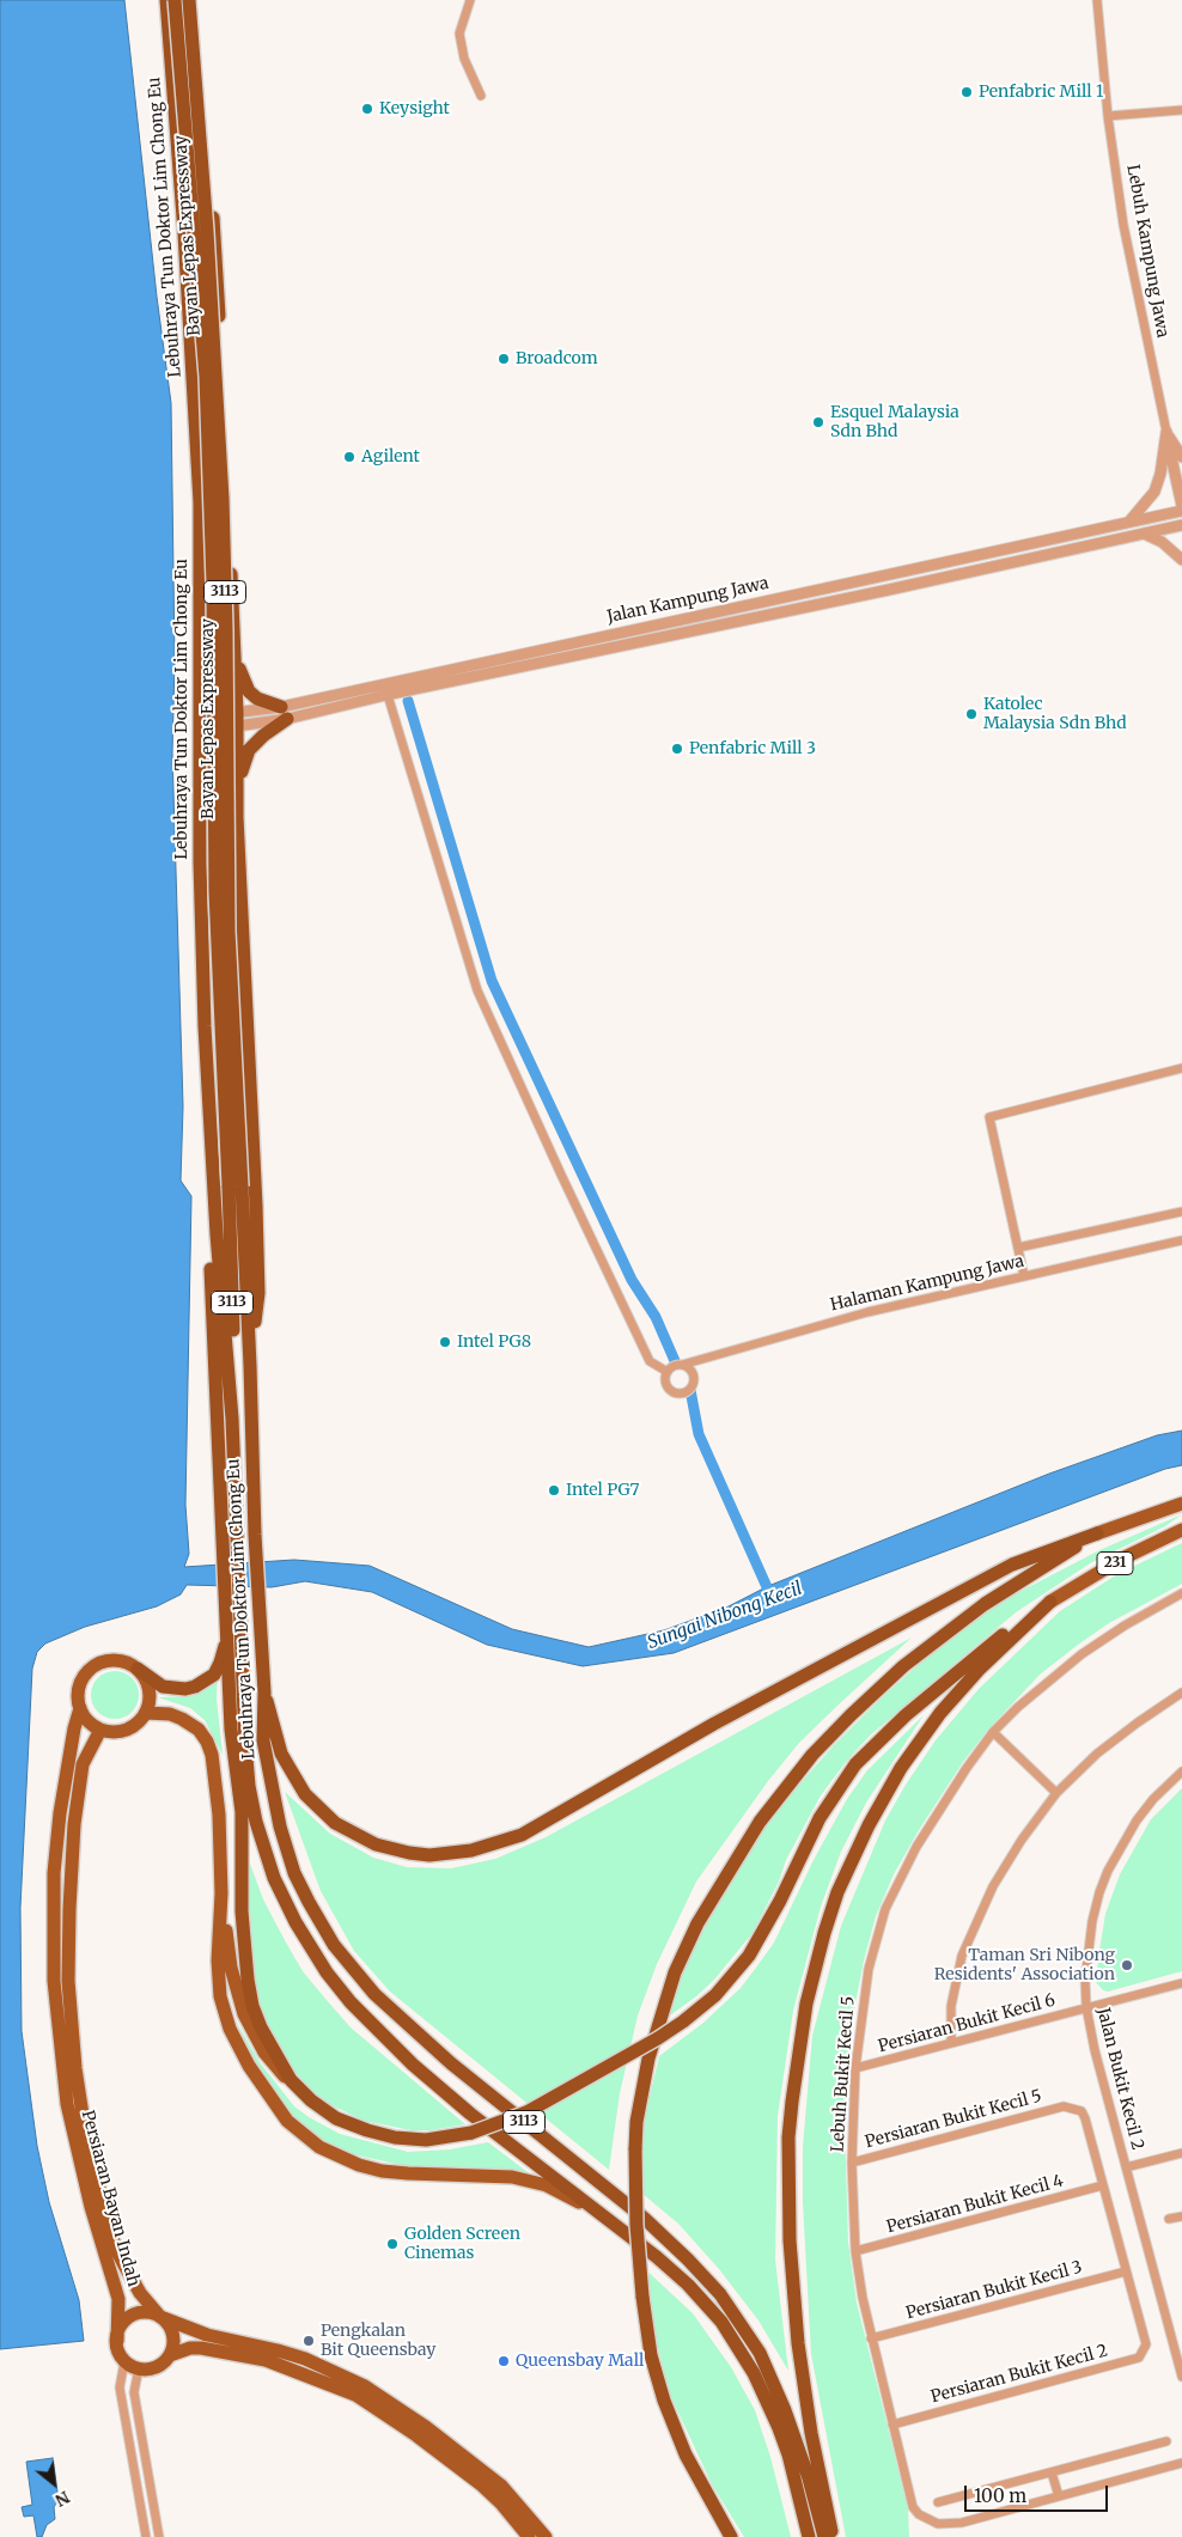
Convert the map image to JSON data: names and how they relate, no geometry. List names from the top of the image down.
{
  "streets": {
    "highway": ["Lebuhraya Tun Doktor Lim Chong Eu", "Bayan Lepas Expressway", "3113"],
    "main road": ["231", "Persiaran Bayan Indah"],
    "street": [
      "Lebuh Kampung Jawa",
      "Jalan Kampung Jawa",
      "Halaman Kampung Jawa",
      "Persiaran Bukit Kecil 6",
      "Lebuh Bukit Kecil 5",
      "Jalan Bukit Kecil 2",
      "Persiaran Bukit Kecil 5",
      "Persiaran Bukit Kecil 4",
      "Persiaran Bukit Kecil 3",
      "Persiaran Bukit Kecil 2"
    ]
  },
  "crossings": [
    ["Lebuhraya Tun Doktor Lim Chong Eu", "Bayan Lepas Expressway"],
    ["Lebuhraya Tun Doktor Lim Chong Eu", "Jalan Kampung Jawa"],
    ["Persiaran Bukit Kecil 6", "Lebuh Bukit Kecil 5"],
    ["Persiaran Bukit Kecil 6", "Jalan Bukit Kecil 2"],
    ["Lebuh Bukit Kecil 5", "Persiaran Bukit Kecil 5"],
    ["Lebuh Bukit Kecil 5", "Persiaran Bukit Kecil 4"],
    ["Lebuh Bukit Kecil 5", "Persiaran Bukit Kecil 3"],
    ["Lebuh Bukit Kecil 5", "Persiaran Bukit Kecil 2"],
    ["Persiaran Bukit Kecil 5", "Persiaran Bukit Kecil 4"],
    ["Persiaran Bukit Kecil 3", "Persiaran Bukit Kecil 2"]
  ],
  "water": ["Sungai Nibong Kecil"],
  "places": [
    "Penfabric Mill 1",
    "Keysight",
    "Broadcom",
    "Esquel Malaysia Sdn Bhd",
    "Agilent",
    "Katolec Malaysia Sdn Bhd",
    "Penfabric Mill 3",
    "Intel PG8",
    "Intel PG7",
    "Taman Sri Nibong Residents' Association",
    "Golden Screen Cinemas",
    "Pengkalan Bit Queensbay",
    "Queensbay Mall"
  ],
  "scale_bar": "100 m",
  "north": "bottom right"
}
